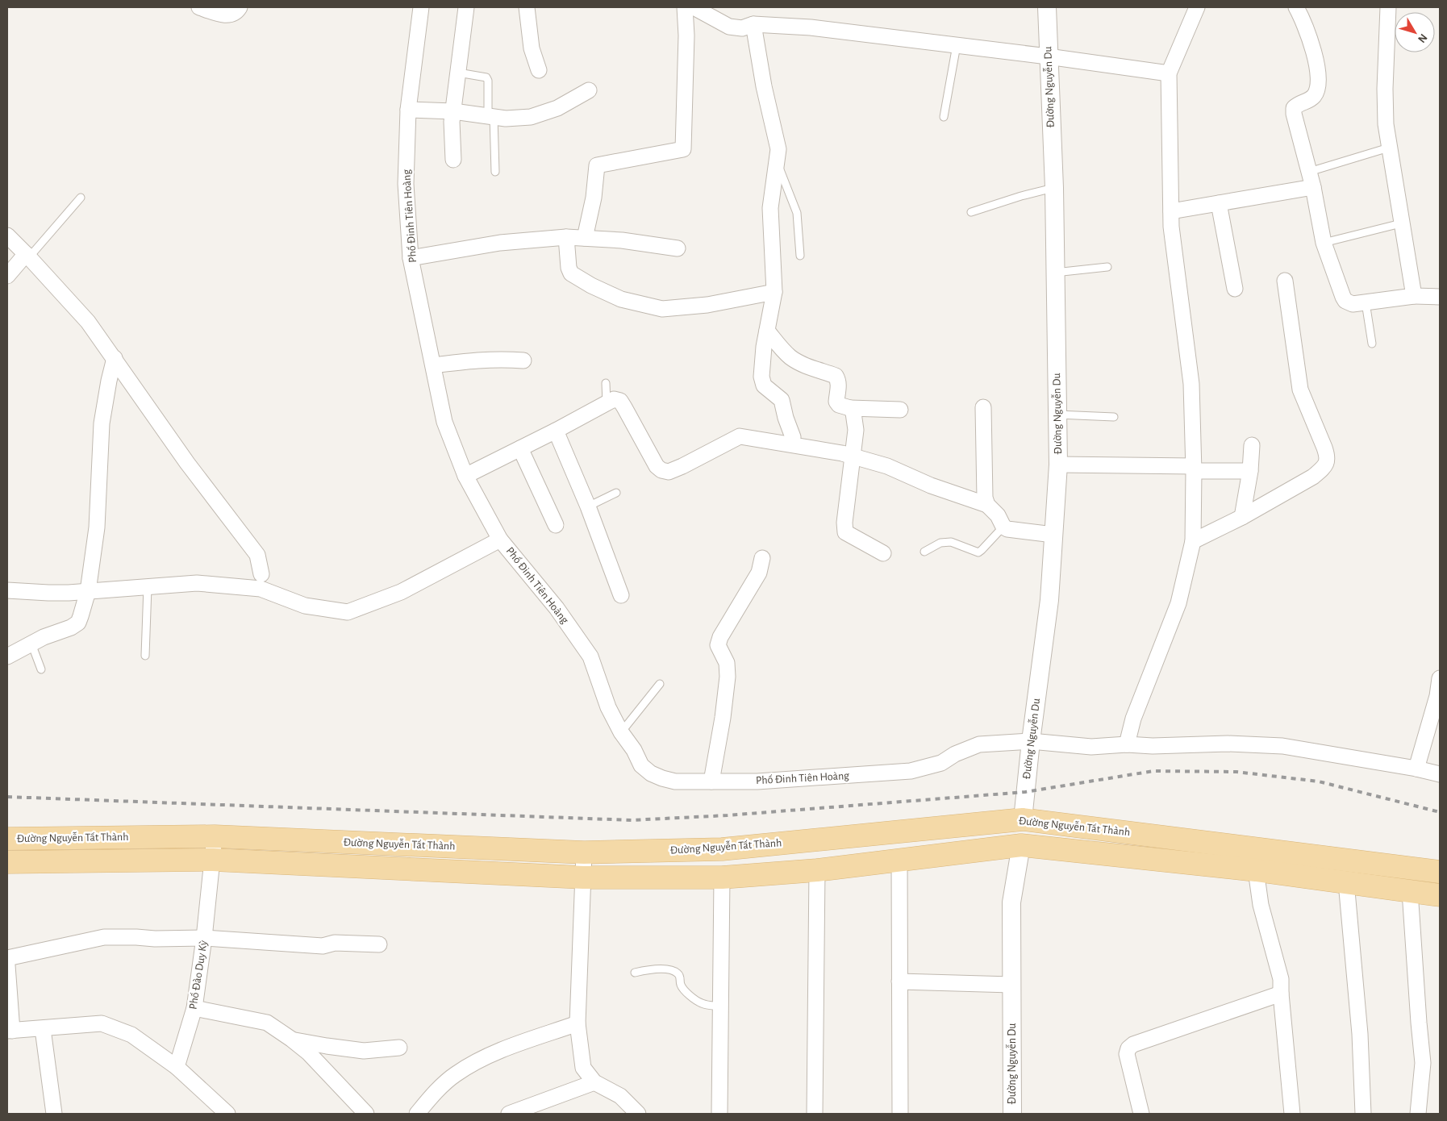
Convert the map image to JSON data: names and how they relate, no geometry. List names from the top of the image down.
{
  "streets": {
    "main road": ["Đường Nguyễn Tất Thành"],
    "street": ["Đường Nguyễn Du", "Phố Đinh Tiên Hoàng", "Phố Đào Duy Kỳ"]
  },
  "crossings": [
    ["Đường Nguyễn Du", "Phố Đinh Tiên Hoàng"],
    ["Đường Nguyễn Du", "Đường Nguyễn Tất Thành"],
    ["Đường Nguyễn Tất Thành", "Phố Đào Duy Kỳ"]
  ],
  "north": "bottom right"
}
